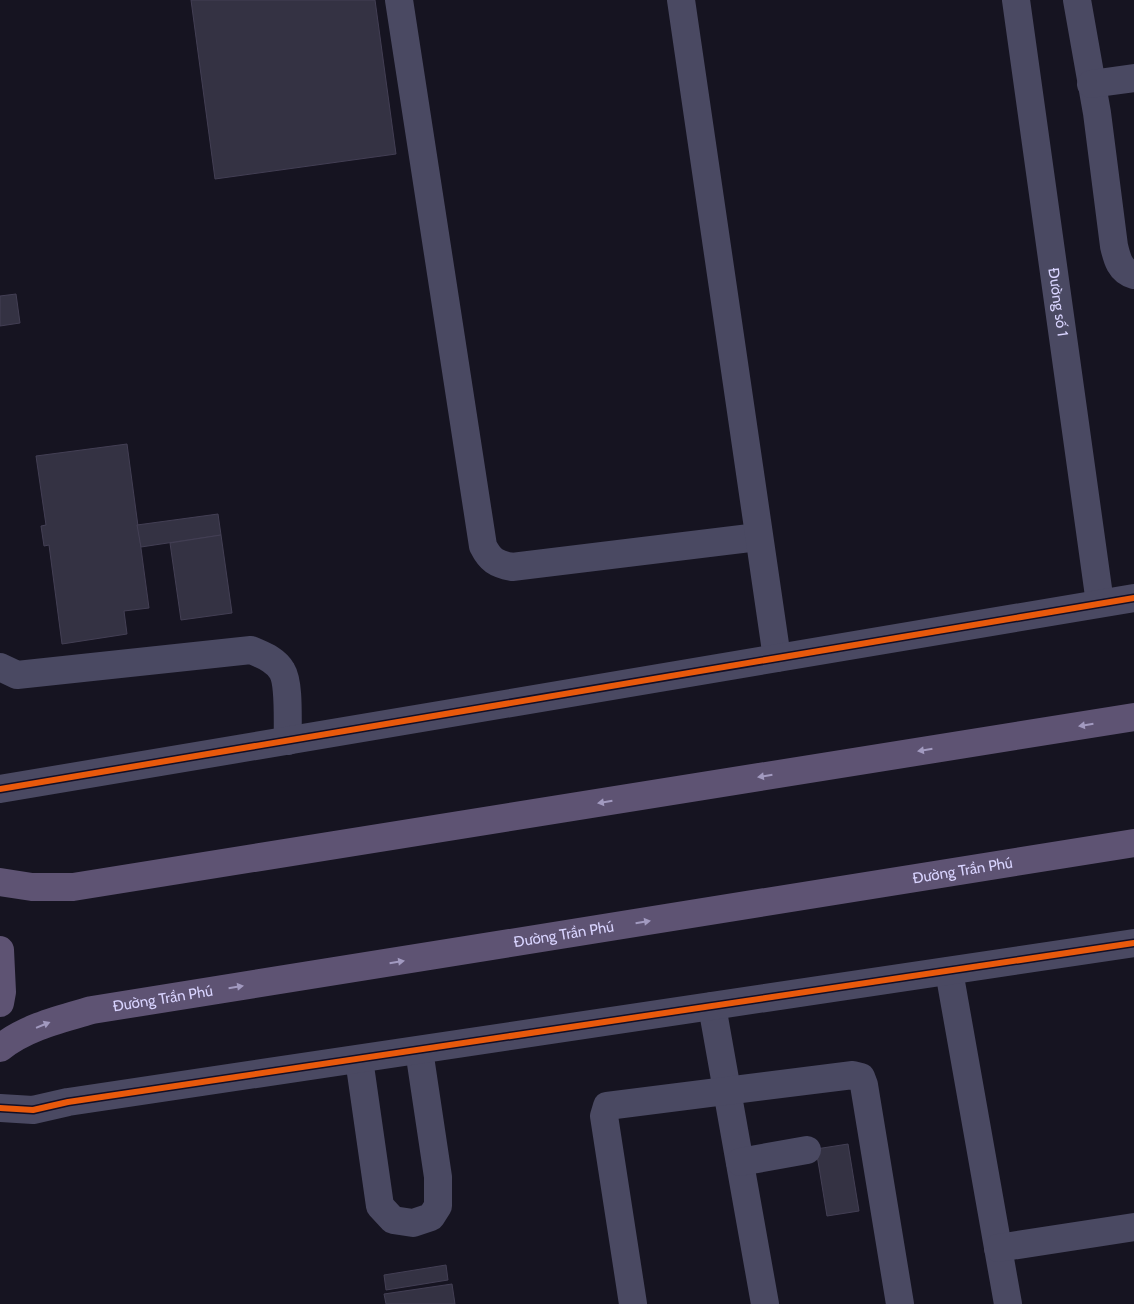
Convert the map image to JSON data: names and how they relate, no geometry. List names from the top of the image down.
{
  "streets": {
    "main road": ["Đường Trần Phú"],
    "street": ["Đường số 1"]
  }
}
